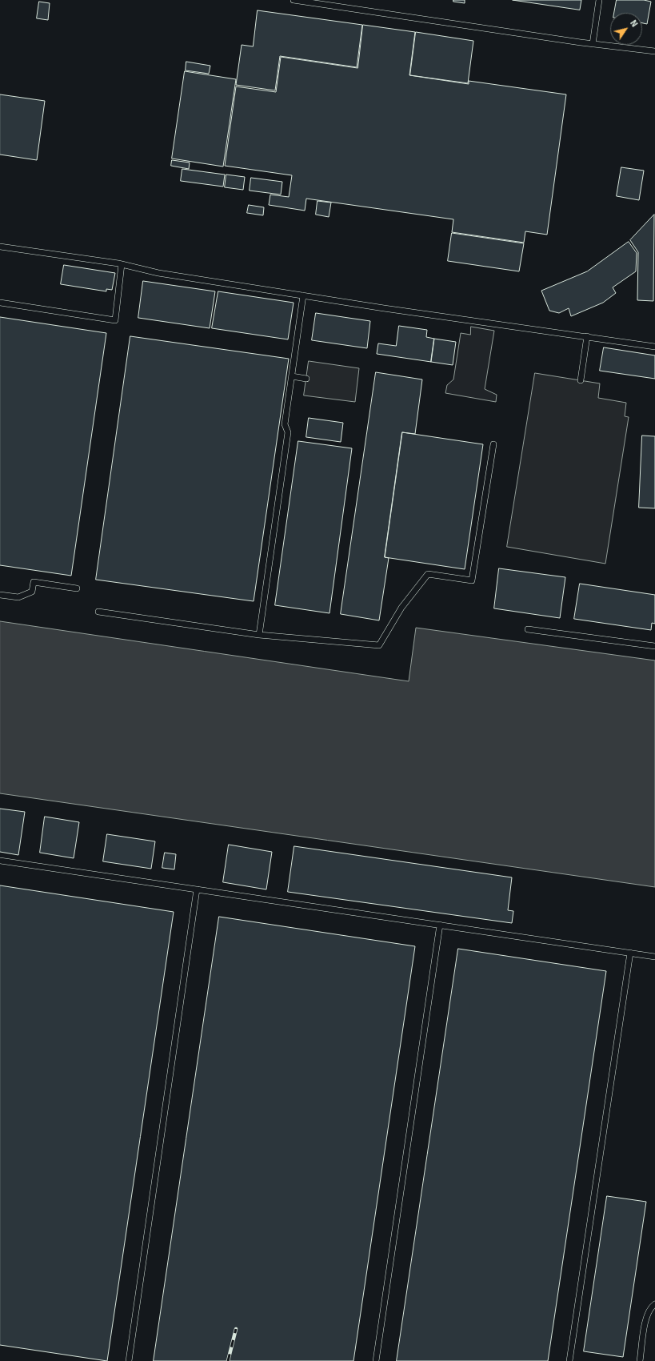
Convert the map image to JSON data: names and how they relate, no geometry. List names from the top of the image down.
{
  "north": "top right"
}
